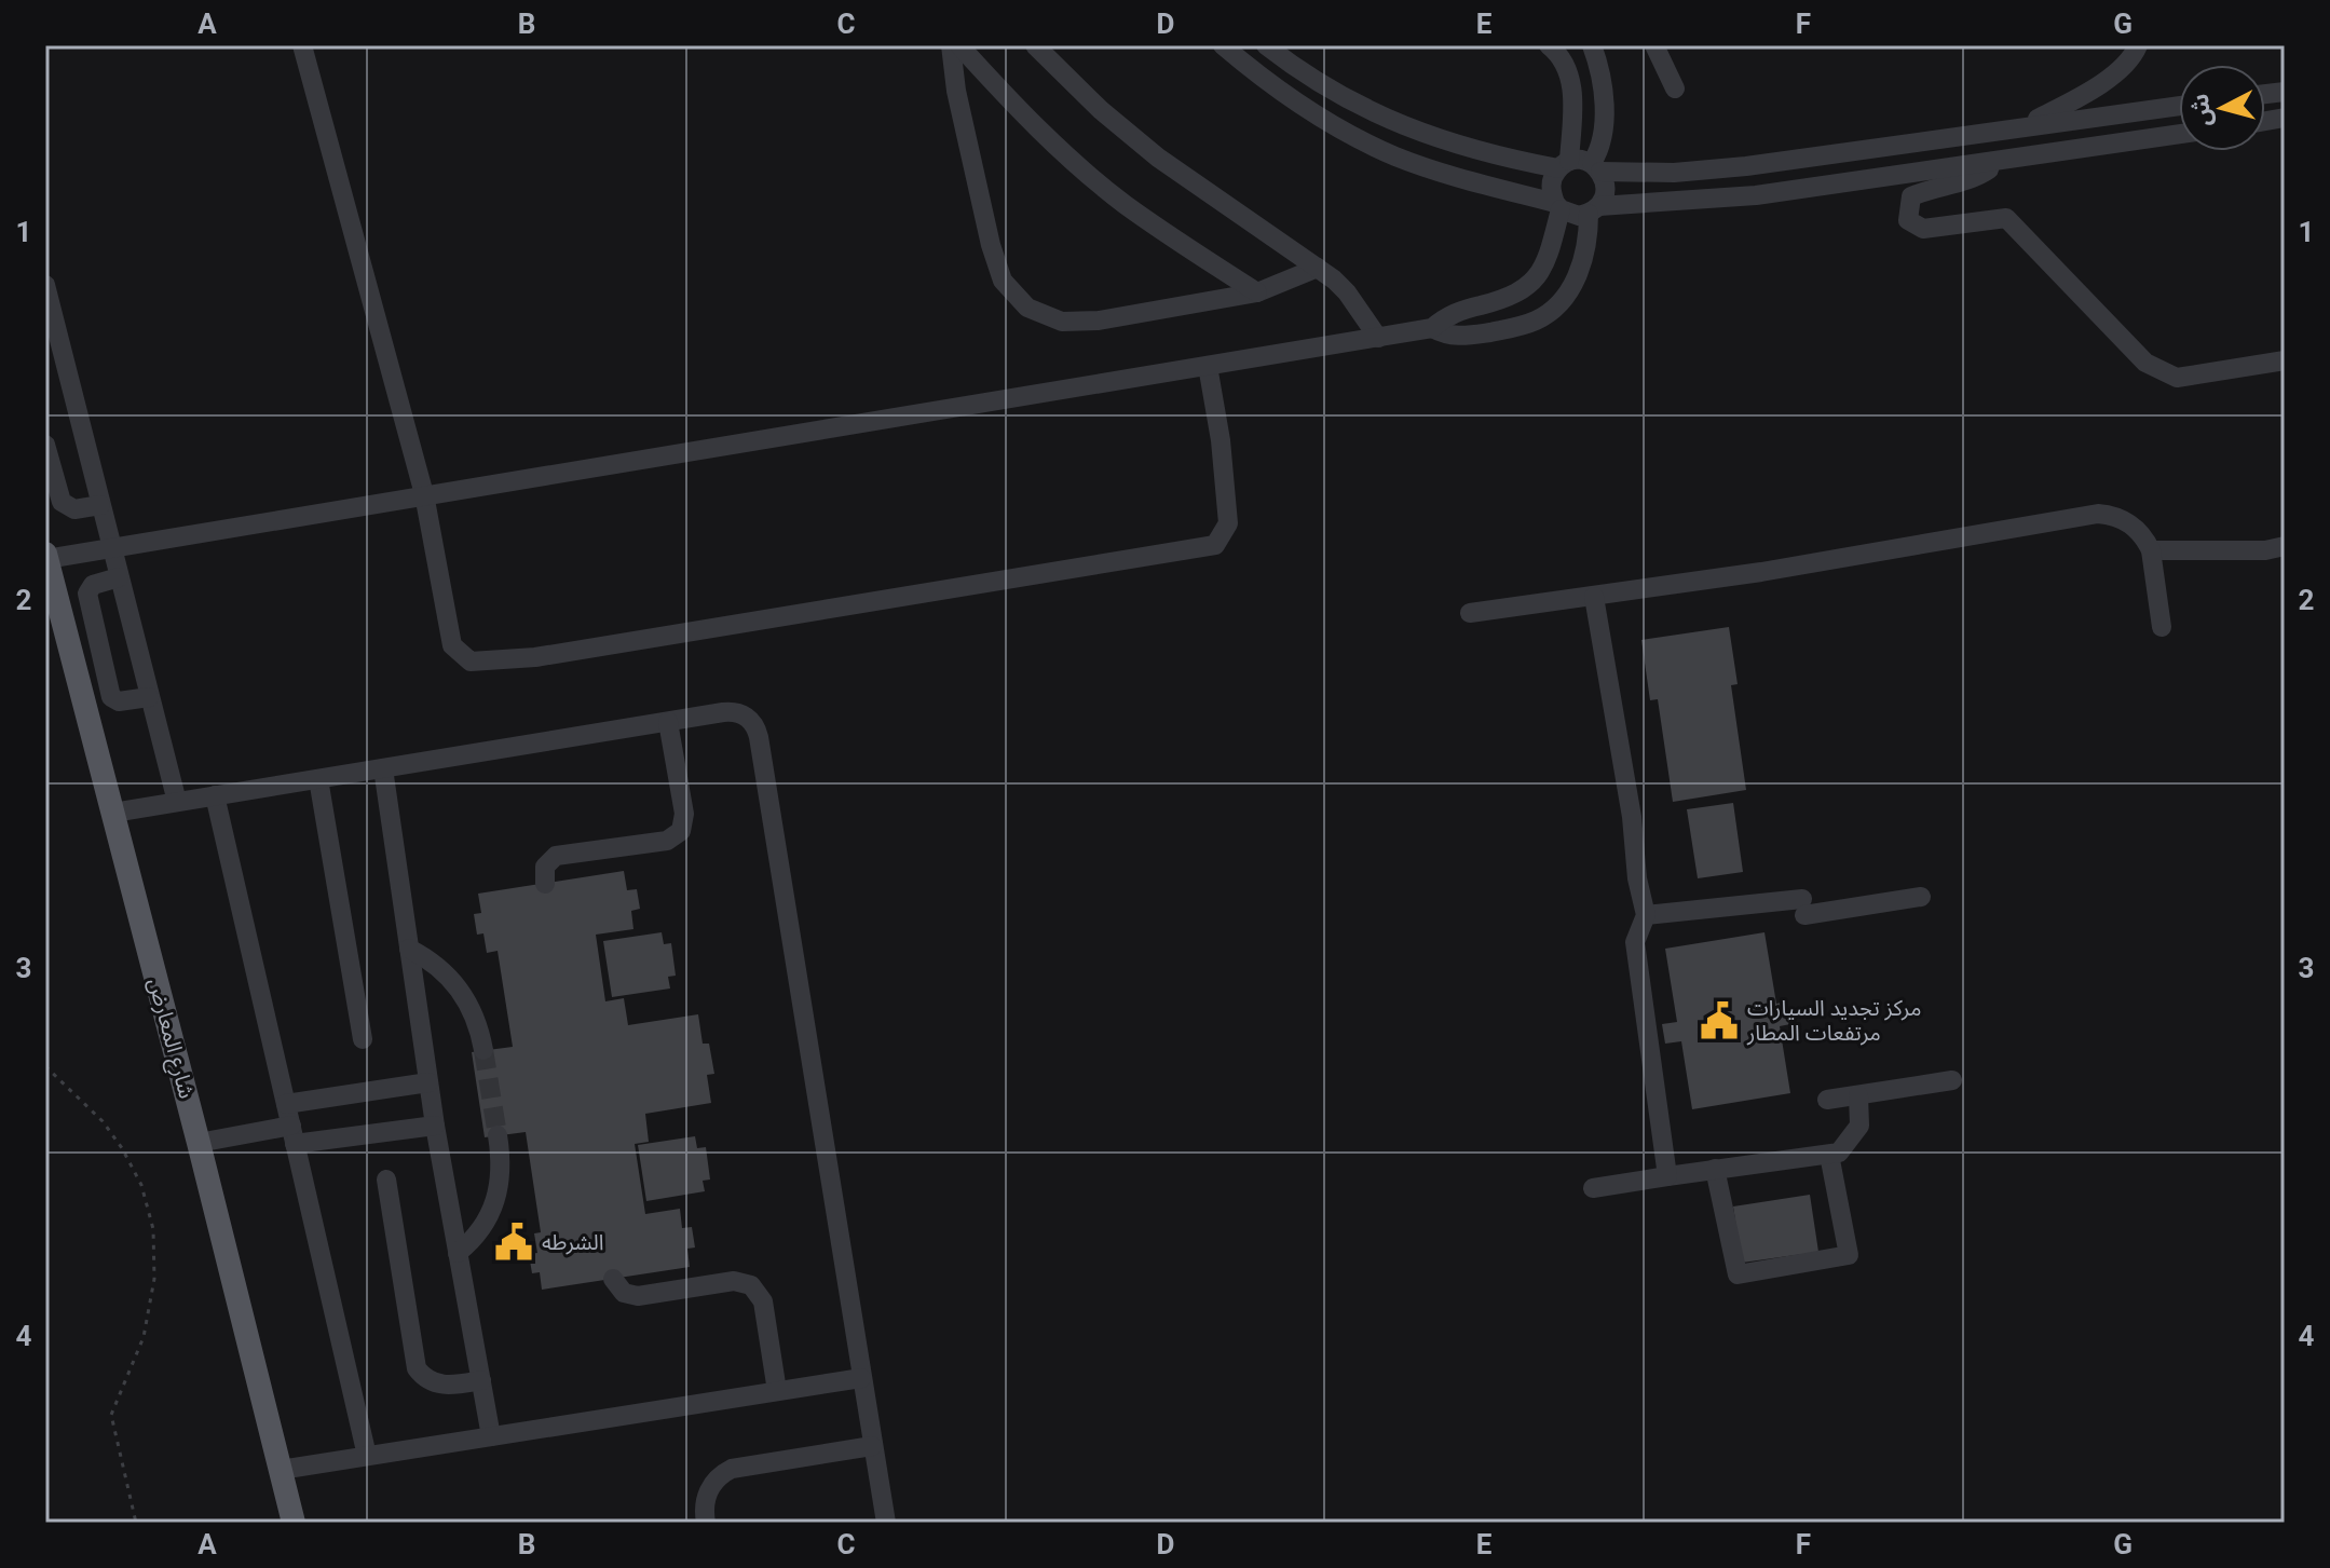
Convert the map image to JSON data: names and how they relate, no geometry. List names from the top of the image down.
{
  "streets": {
    "main road": ["شارع المعارض"]
  },
  "places": {
    "public building": ["مركز تجديد السيارات مرتفعات المطار", "الشرطه"]
  },
  "north": "left",
  "grid": {
    "columns": [
      "A",
      "B",
      "C",
      "D",
      "E",
      "F",
      "G"
    ],
    "rows": [
      "1",
      "2",
      "3",
      "4"
    ]
  }
}
